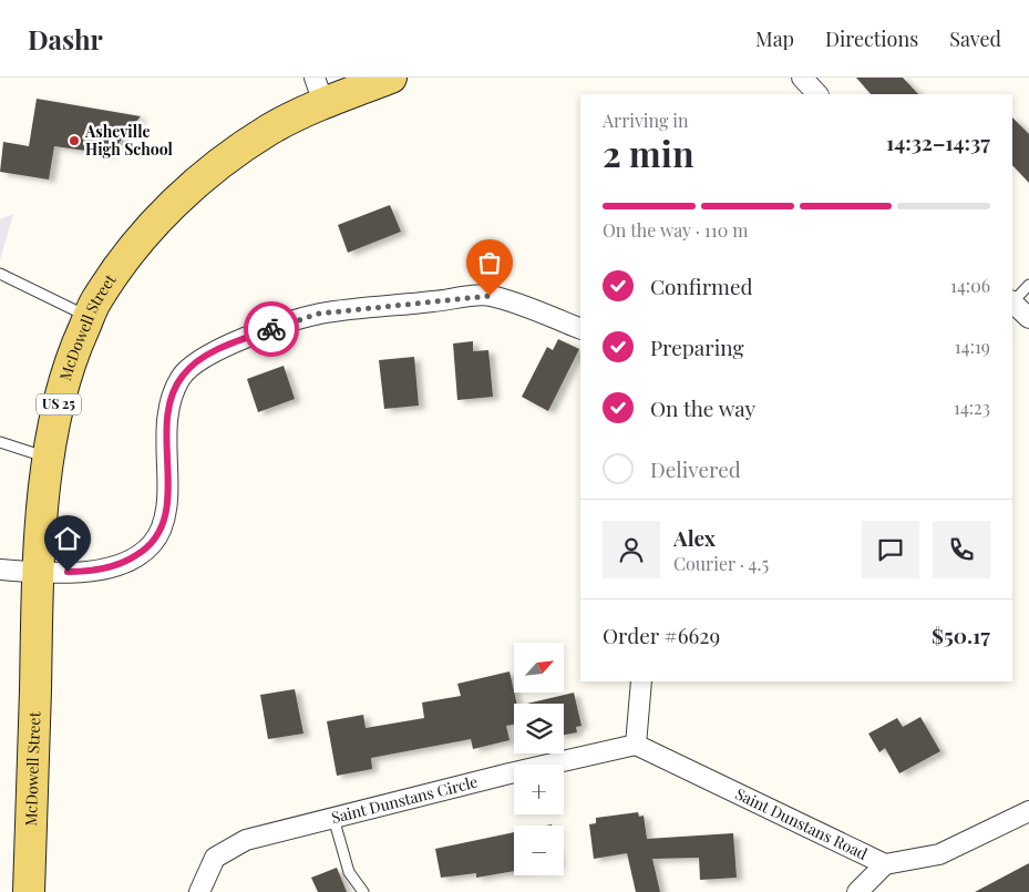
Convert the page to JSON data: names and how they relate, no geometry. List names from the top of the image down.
{
  "streets": {
    "main road": ["McDowell Street", "US 25"],
    "street": ["Saint Dunstans Circle", "Saint Dunstans Road"]
  },
  "crossings": [
    ["Saint Dunstans Circle", "Saint Dunstans Road"]
  ],
  "places": ["Asheville High School"],
  "north": "top right",
  "page": {
    "header": "Dashr",
    "nav": ["Map", "Directions", "Saved"],
    "heading": ["2 min", "Arriving in", "14:32–14:37"],
    "panel": [
      "Alex",
      "Courier · 4.5",
      "Order #6629",
      "$50.17"
    ],
    "bar": "On the way · 110 m",
    "list": [
      ["Confirmed", "14:06"],
      ["Preparing", "14:19"],
      ["On the way", "14:23"],
      "Delivered"
    ],
    "map_buttons": ["+", "−"]
  }
}
